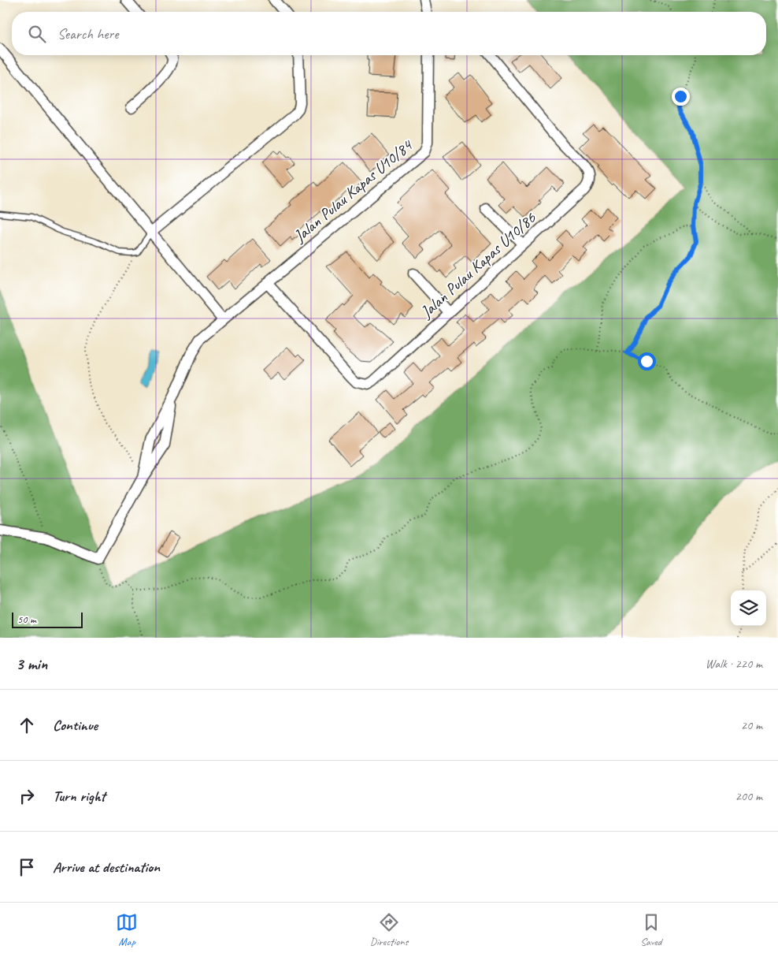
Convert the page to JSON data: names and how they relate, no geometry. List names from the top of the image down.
{
  "streets": {
    "street": ["Jalan Pulau Kapas U10/84", "Jalan Pulau Kapas U10/86"]
  },
  "crossings": [
    ["Jalan Pulau Kapas U10/84", "Jalan Pulau Kapas U10/86"]
  ],
  "scale_bar": "50 m",
  "page": {
    "search": "Search here",
    "scale": "50 m",
    "heading": ["3 min", "Walk · 220 m"],
    "list": [
      ["Continue", "20 m"],
      ["Turn right", "200 m"],
      "Arrive at destination"
    ],
    "nav": ["Map", "Directions", "Saved"]
  }
}
